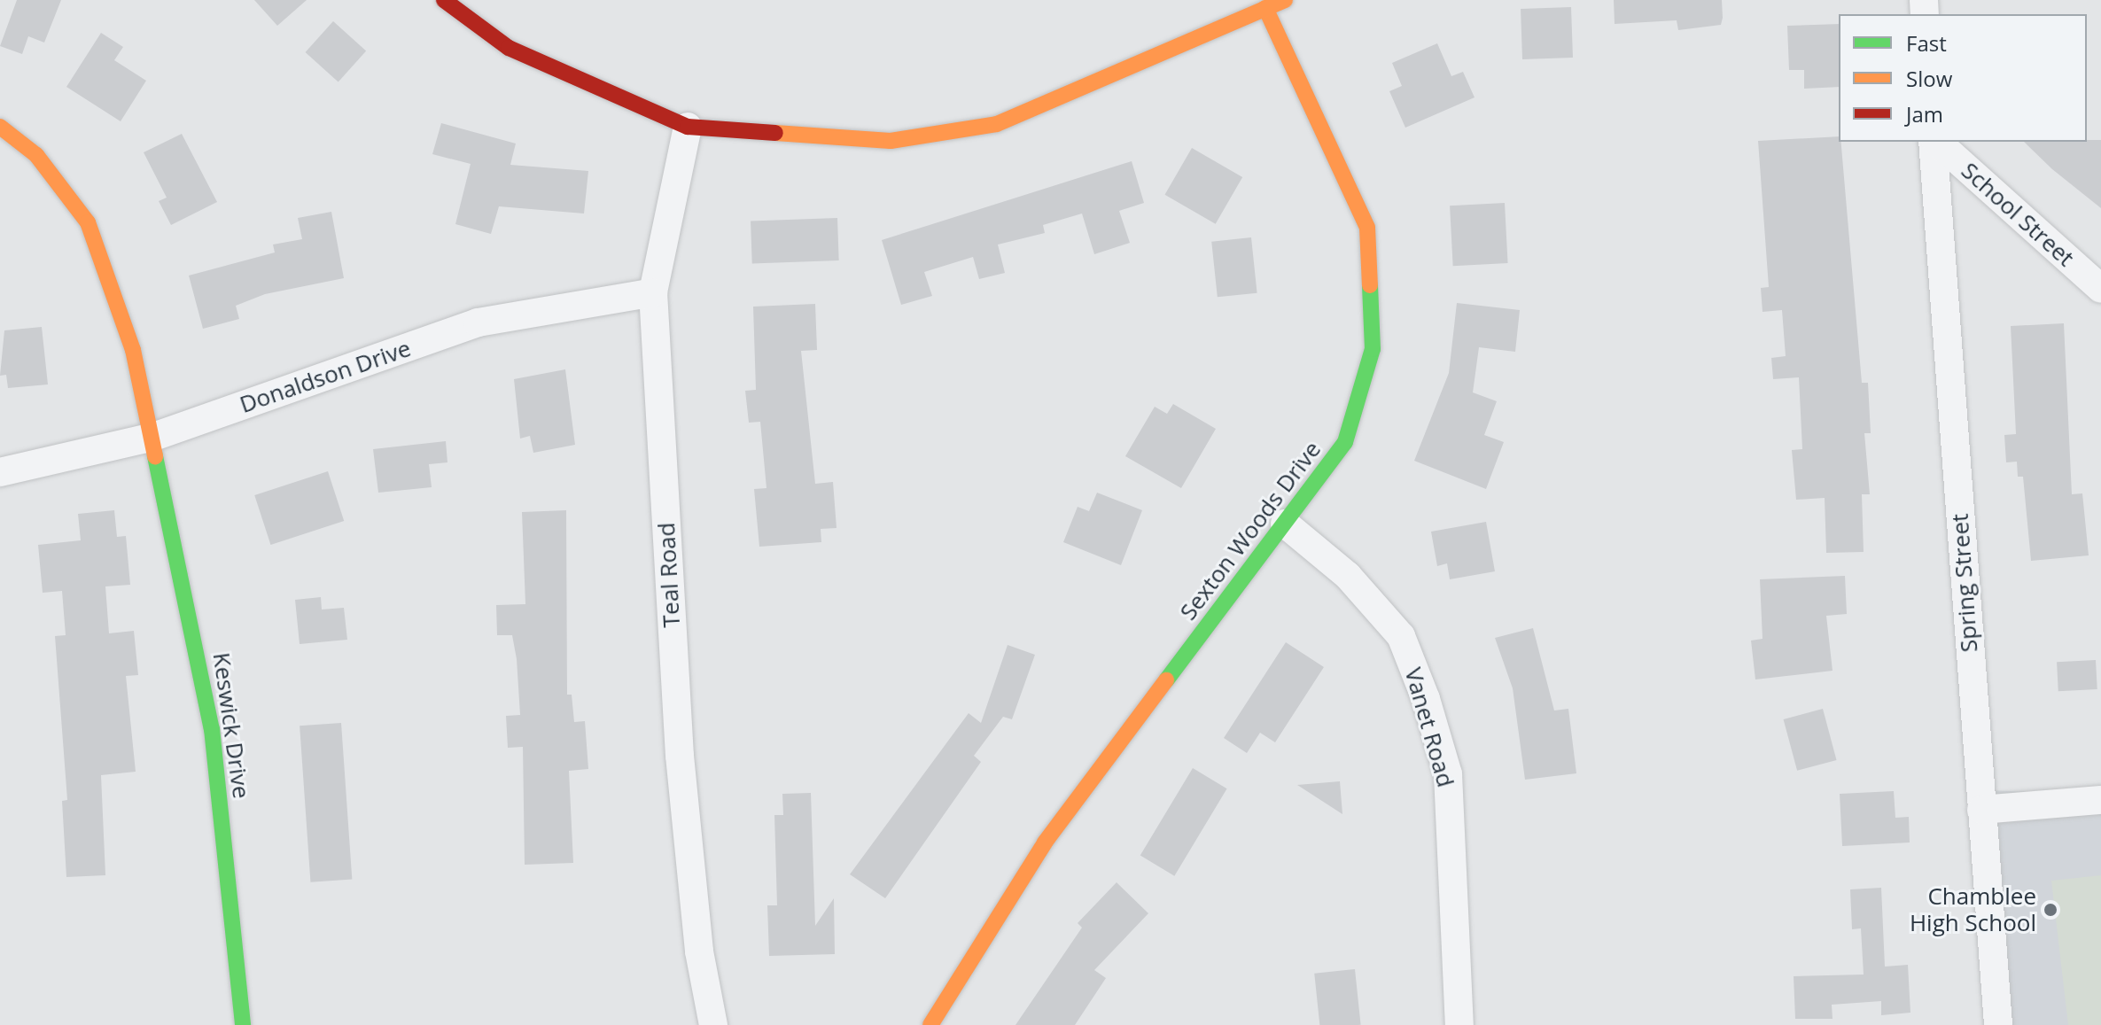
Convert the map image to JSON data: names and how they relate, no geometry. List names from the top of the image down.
{
  "streets": {
    "street": [
      "School Street",
      "Donaldson Drive",
      "Sexton Woods Drive",
      "Teal Road",
      "Spring Street",
      "Keswick Drive",
      "Vanet Road"
    ]
  },
  "crossings": [
    ["Donaldson Drive", "Teal Road"],
    ["Donaldson Drive", "Keswick Drive"],
    ["Sexton Woods Drive", "Vanet Road"]
  ],
  "places": ["Chamblee High School"],
  "legend": ["Fast", "Slow", "Jam"]
}
